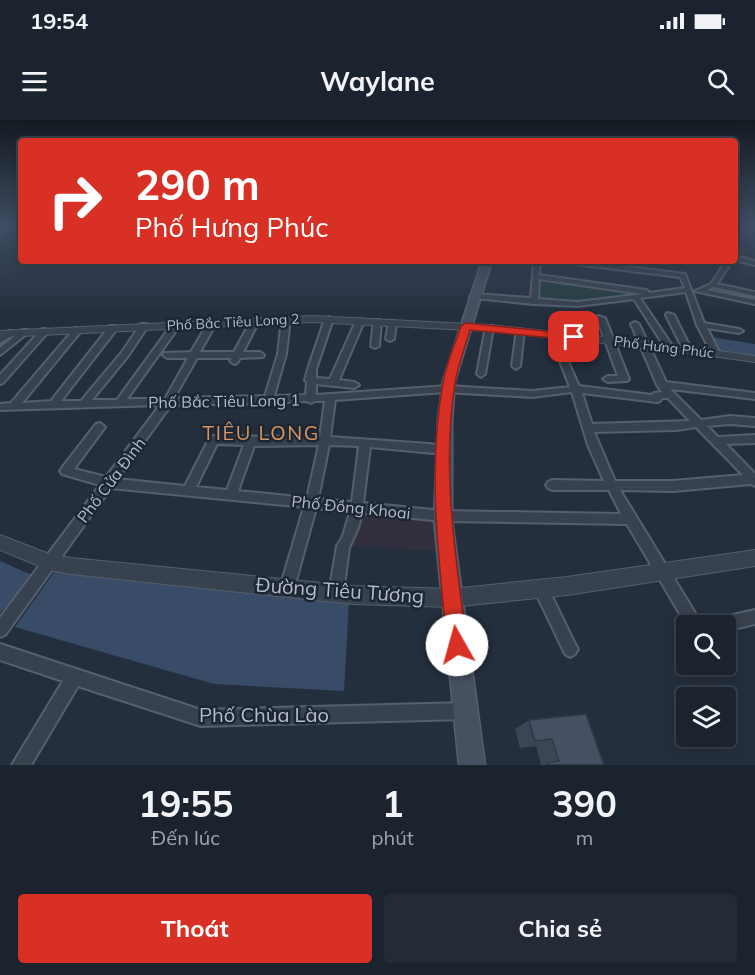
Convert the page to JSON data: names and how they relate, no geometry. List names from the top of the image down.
{
  "streets": {
    "street": [
      "Phố Bắc Tiêu Long 2",
      "Phố Hưng Phúc",
      "Phố Bắc Tiêu Long 1",
      "Phố Cửa Đình",
      "Phố Đồng Khoai",
      "Đường Tiêu Tương",
      "Phố Chùa Lào"
    ]
  },
  "crossings": [
    ["Phố Bắc Tiêu Long 2", "Phố Hưng Phúc"],
    ["Phố Bắc Tiêu Long 2", "Phố Cửa Đình"],
    ["Phố Bắc Tiêu Long 1", "Phố Cửa Đình"],
    ["Phố Cửa Đình", "Phố Đồng Khoai"],
    ["Phố Cửa Đình", "Đường Tiêu Tương"]
  ],
  "districts": ["TIÊU LONG"],
  "page": {
    "status": "19:54",
    "header": "Waylane",
    "turn": ["290 m", "Phố Hưng Phúc"],
    "eta": [
      "19:55",
      "Đến lúc",
      "1",
      "phút",
      "390",
      "m"
    ],
    "buttons": ["Thoát", "Chia sẻ"]
  }
}
